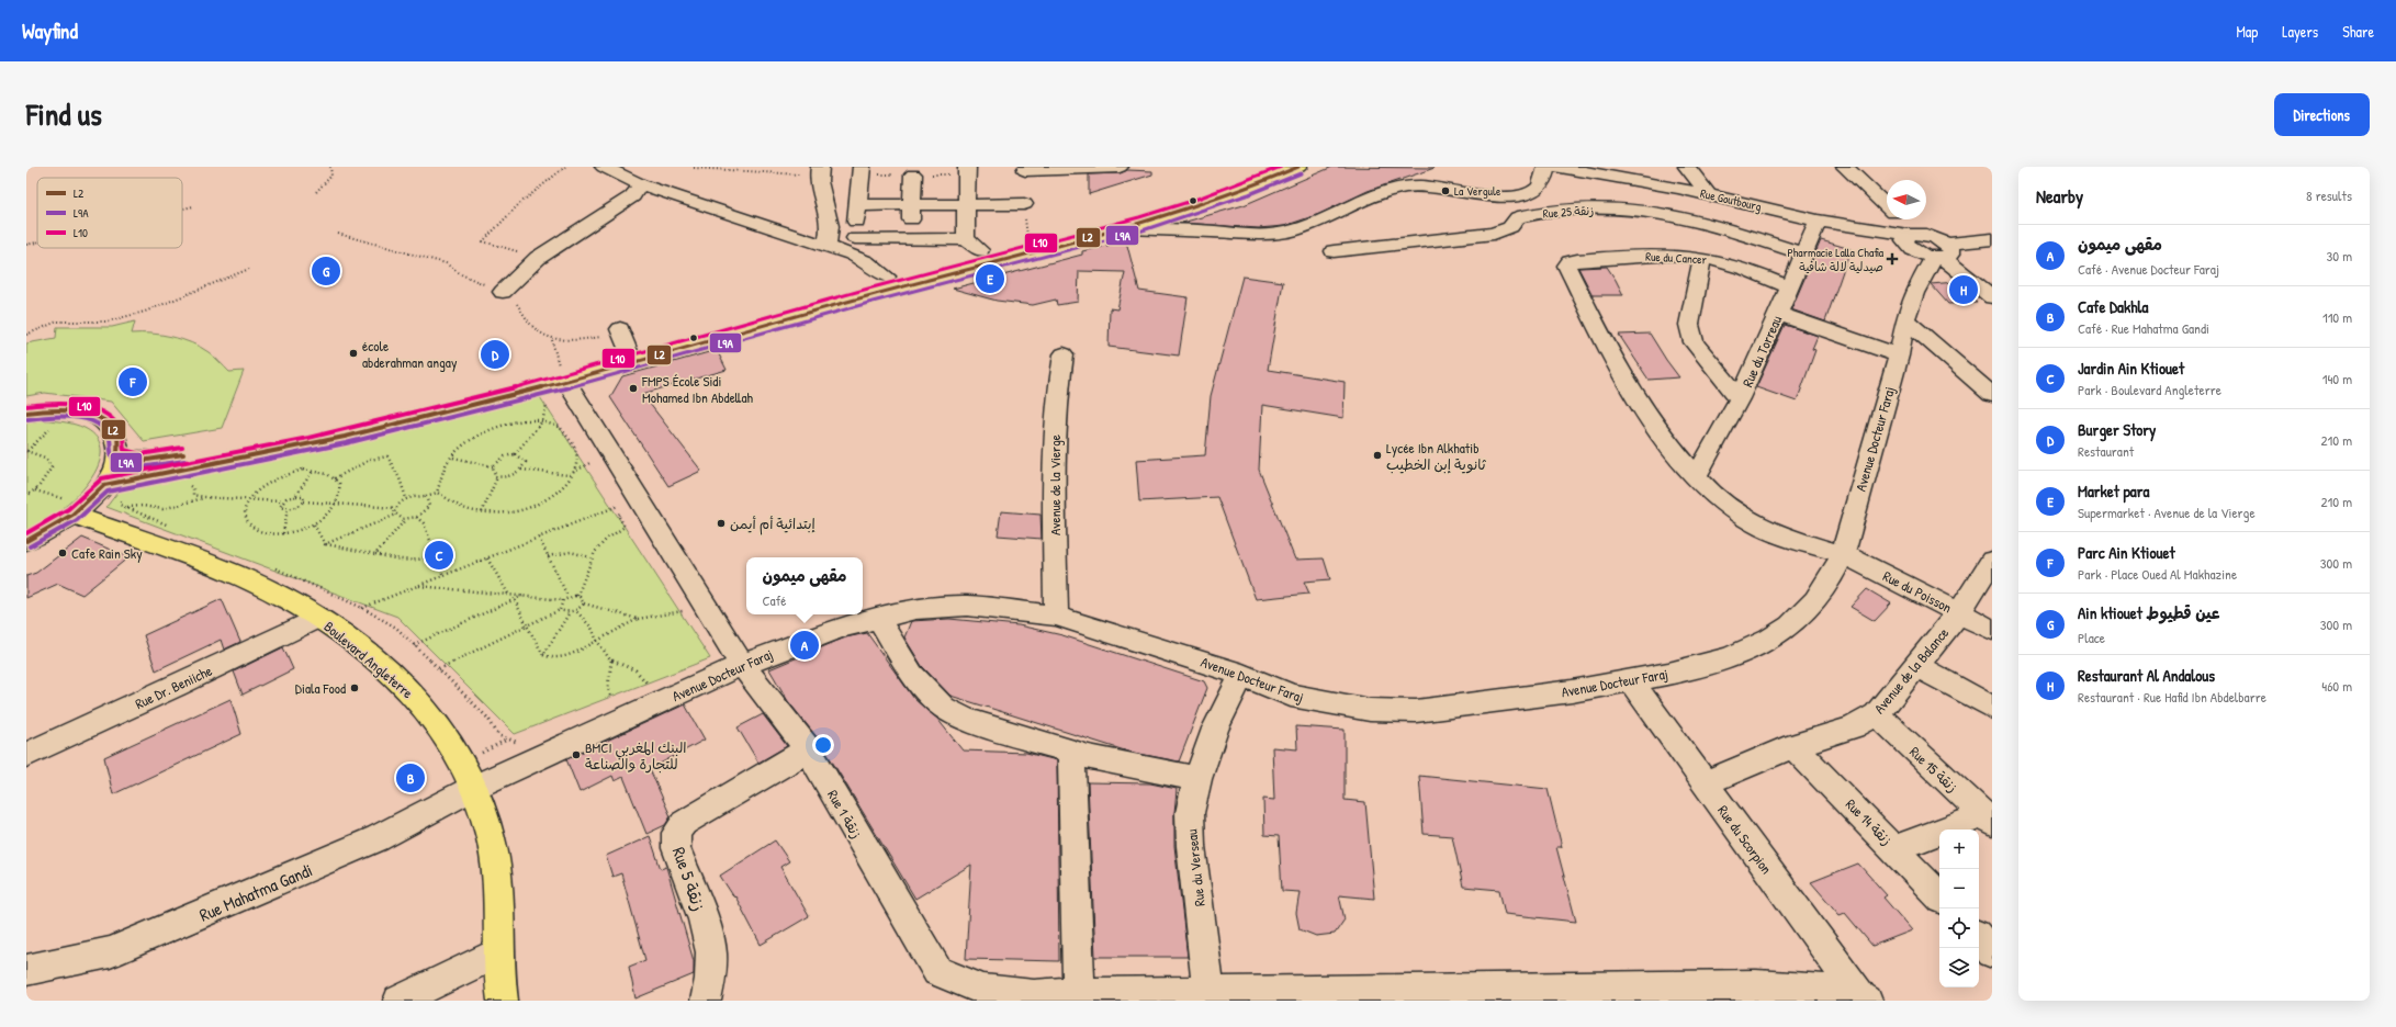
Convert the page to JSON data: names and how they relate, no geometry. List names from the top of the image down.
{
  "streets": {
    "main road": ["Boulevard Angleterre"],
    "street": [
      "Rue Goutbourg",
      "Rue 25 زنقة",
      "Rue du Cancer",
      "Rue du Torreau",
      "Avenue Docteur Faraj",
      "Avenue de la Vierge",
      "Rue du Poisson",
      "Avenue de la Balance",
      "Rue Dr. Beniiche",
      "Rue 15 زنقة",
      "Rue 1 زنقة",
      "Rue 14 زنقة",
      "Rue du Scorpion",
      "Rue du Verseau",
      "Rue 5 زنقة",
      "Rue Mahatma Gandi"
    ]
  },
  "crossings": [
    ["Rue Goutbourg", "Rue du Torreau"],
    ["Rue Goutbourg", "Avenue Docteur Faraj"],
    ["Rue 25 زنقة", "Rue du Torreau"],
    ["Rue du Cancer", "Rue du Torreau"],
    ["Rue du Cancer", "Rue du Poisson"],
    ["Rue du Torreau", "Rue du Poisson"],
    ["Avenue Docteur Faraj", "Avenue de la Vierge"],
    ["Avenue Docteur Faraj", "Rue du Poisson"],
    ["Avenue Docteur Faraj", "Boulevard Angleterre"],
    ["Avenue Docteur Faraj", "Rue 1 زنقة"],
    ["Avenue Docteur Faraj", "Rue du Scorpion"],
    ["Avenue Docteur Faraj", "Rue du Verseau"],
    ["Avenue Docteur Faraj", "Rue Mahatma Gandi"],
    ["Rue du Poisson", "Avenue de la Balance"],
    ["Boulevard Angleterre", "Rue Dr. Beniiche"],
    ["Boulevard Angleterre", "Rue Mahatma Gandi"],
    ["Avenue de la Balance", "Rue 15 زنقة"],
    ["Avenue de la Balance", "Rue 14 زنقة"],
    ["Avenue de la Balance", "Rue du Scorpion"],
    ["Rue 1 زنقة", "Rue 5 زنقة"]
  ],
  "places": {
    "other": [
      "La Vergule",
      "école abderahman angay",
      "FMPS École Sidi Mohamed Ibn Abdellah",
      "Lycée Ibn Alkhatib ثانوية إبن الخطيب",
      "إبتدائية أم أيمن",
      "Cafe Rain Sky",
      "Diala Food",
      "BMCI البنك المغربي للتجارة والصناعة"
    ],
    "health": ["Pharmacie Lalla Chafia صيدلية لالة شافية"]
  },
  "lines": ["transit line L2", "transit line L10", "transit line L9A"],
  "legend": ["L2", "L9A", "L10"],
  "north": "left",
  "page": {
    "header": "Wayfind",
    "nav": ["Map", "Layers", "Share"],
    "title": "Find us",
    "buttons": "Directions",
    "heading": ["Nearby", "8 results"],
    "list": [
      {
        "mark": "A",
        "name": "مقهى ميمون",
        "note": "Café · Avenue Docteur Faraj",
        "value": "30 m"
      },
      {
        "mark": "B",
        "name": "Cafe Dakhla",
        "note": "Café · Rue Mahatma Gandi",
        "value": "110 m"
      },
      {
        "mark": "C",
        "name": "Jardin Ain Ktiouet",
        "note": "Park · Boulevard Angleterre",
        "value": "140 m"
      },
      {
        "mark": "D",
        "name": "Burger Story",
        "note": "Restaurant",
        "value": "210 m"
      },
      {
        "mark": "E",
        "name": "Market para",
        "note": "Supermarket · Avenue de la Vierge",
        "value": "210 m"
      },
      {
        "mark": "F",
        "name": "Parc Ain Ktiouet",
        "note": "Park · Place Oued Al Makhazine",
        "value": "300 m"
      },
      {
        "mark": "G",
        "name": "Ain ktiouet عين قطيوط",
        "note": "Place",
        "value": "300 m"
      },
      {
        "mark": "H",
        "name": "Restaurant Al Andalous",
        "note": "Restaurant · Rue Hafid Ibn Abdelbarre",
        "value": "460 m"
      }
    ],
    "pins": [
      "G",
      "E",
      "H",
      "D",
      "F",
      "C",
      "A",
      "B"
    ],
    "popup": ["مقهى ميمون", "Café"],
    "map_buttons": ["+", "−"]
  }
}
